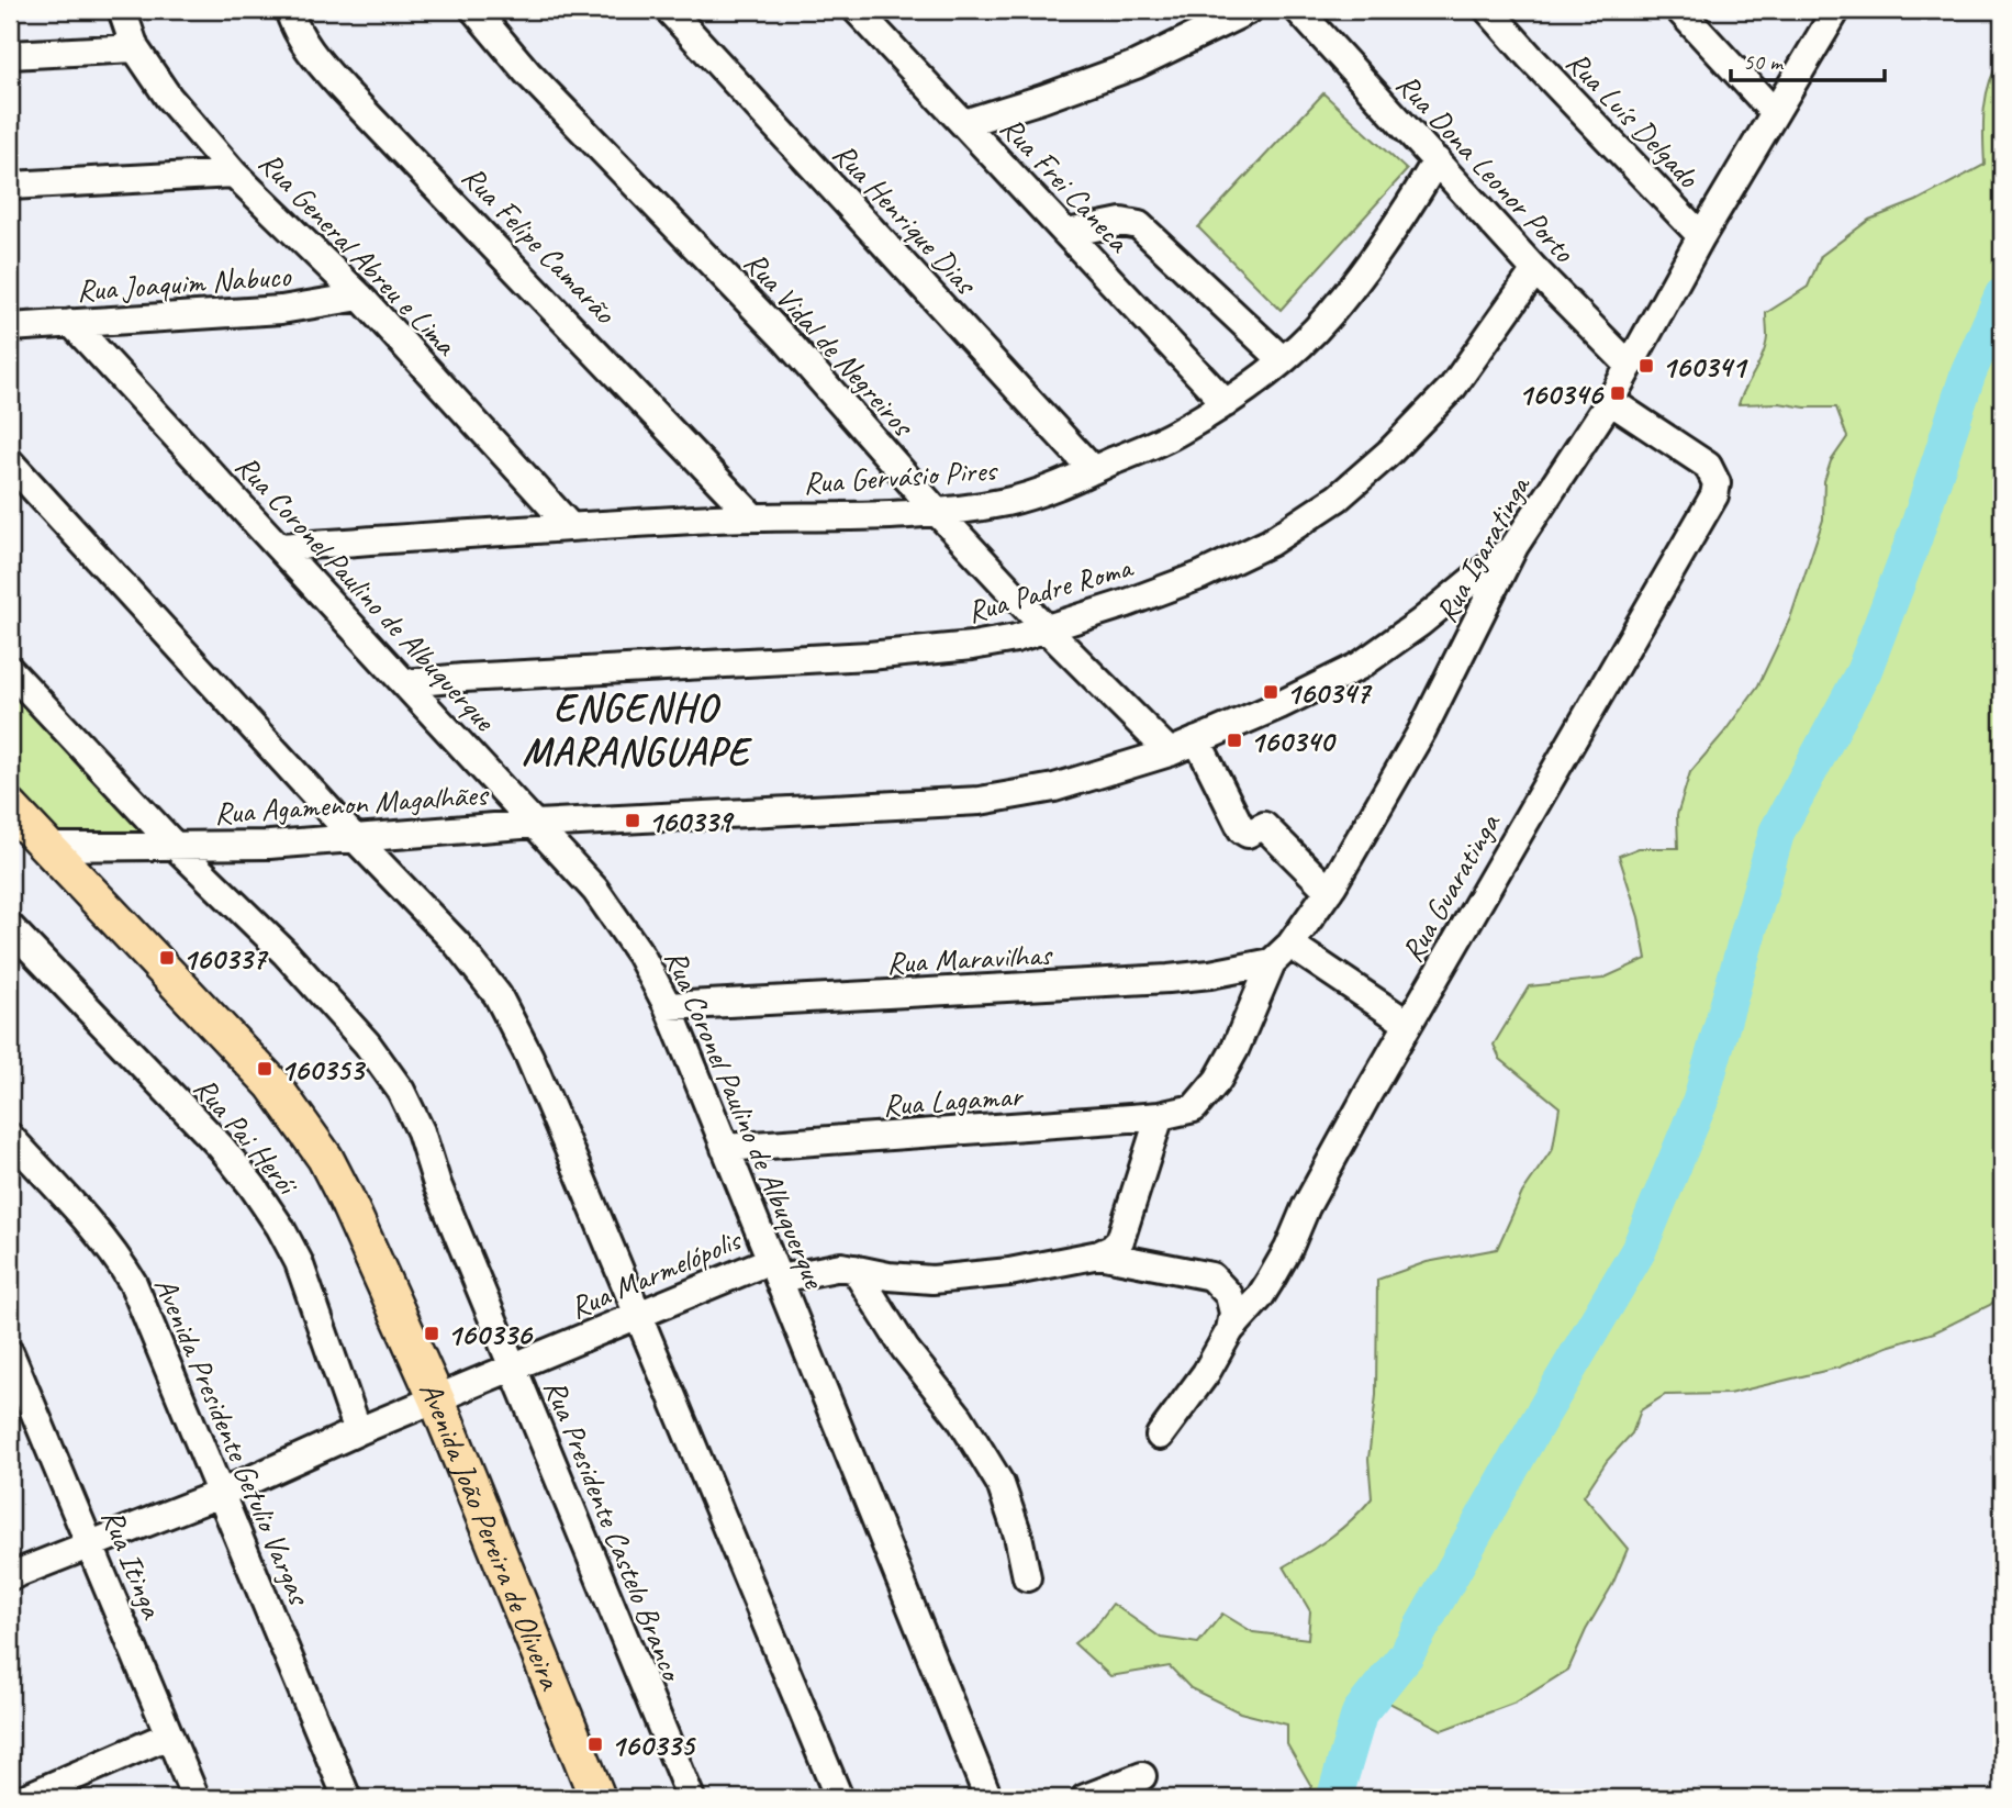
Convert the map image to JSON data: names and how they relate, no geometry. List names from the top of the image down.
{
  "streets": {
    "main road": ["Avenida João Pereira de Oliveira"],
    "street": [
      "Rua Luís Delgado",
      "Rua Dona Leonor Porto",
      "Rua Frei Caneca",
      "Rua Henrique Dias",
      "Rua Felipe Camarão",
      "Rua General Abreu e Lima",
      "Rua Joaquim Nabuco",
      "Rua Vidal de Negreiros",
      "Rua Gervásio Pires",
      "Rua Igaratinga",
      "Rua Padre Roma",
      "Rua Coronel Paulino de Albuquerque",
      "Rua Agamenon Magalhães",
      "Rua Guaratinga",
      "Rua Maravilhas",
      "Rua Lagamar",
      "Rua Pai Herói",
      "Rua Marmelópolis",
      "Avenida Presidente Getulio Vargas",
      "Rua Presidente Castelo Branco",
      "Rua Itinga"
    ]
  },
  "crossings": [
    ["Rua Luís Delgado", "Rua Igaratinga"],
    ["Rua Dona Leonor Porto", "Rua Gervásio Pires"],
    ["Rua Dona Leonor Porto", "Rua Igaratinga"],
    ["Rua Dona Leonor Porto", "Rua Padre Roma"],
    ["Rua Frei Caneca", "Rua Gervásio Pires"],
    ["Rua Henrique Dias", "Rua Gervásio Pires"],
    ["Rua Felipe Camarão", "Rua Gervásio Pires"],
    ["Rua General Abreu e Lima", "Rua Joaquim Nabuco"],
    ["Rua General Abreu e Lima", "Rua Gervásio Pires"],
    ["Rua Joaquim Nabuco", "Rua Coronel Paulino de Albuquerque"],
    ["Rua Vidal de Negreiros", "Rua Gervásio Pires"],
    ["Rua Vidal de Negreiros", "Rua Padre Roma"],
    ["Rua Vidal de Negreiros", "Rua Agamenon Magalhães"],
    ["Rua Gervásio Pires", "Rua Coronel Paulino de Albuquerque"],
    ["Rua Igaratinga", "Rua Agamenon Magalhães"],
    ["Rua Igaratinga", "Rua Guaratinga"],
    ["Rua Igaratinga", "Rua Maravilhas"],
    ["Rua Igaratinga", "Rua Lagamar"],
    ["Rua Padre Roma", "Rua Coronel Paulino de Albuquerque"],
    ["Rua Coronel Paulino de Albuquerque", "Rua Agamenon Magalhães"],
    ["Rua Coronel Paulino de Albuquerque", "Rua Maravilhas"],
    ["Rua Coronel Paulino de Albuquerque", "Rua Lagamar"],
    ["Rua Coronel Paulino de Albuquerque", "Rua Marmelópolis"],
    ["Rua Agamenon Magalhães", "Rua Presidente Castelo Branco"],
    ["Rua Agamenon Magalhães", "Avenida João Pereira de Oliveira"],
    ["Rua Pai Herói", "Rua Marmelópolis"],
    ["Rua Marmelópolis", "Avenida Presidente Getulio Vargas"],
    ["Rua Marmelópolis", "Rua Presidente Castelo Branco"],
    ["Rua Marmelópolis", "Avenida João Pereira de Oliveira"],
    ["Rua Marmelópolis", "Rua Itinga"]
  ],
  "districts": ["ENGENHO MARANGUAPE"],
  "places": {
    "transit": [
      "160341",
      "160346",
      "160347",
      "160340",
      "160339",
      "160337",
      "160353",
      "160336",
      "160335"
    ]
  },
  "scale_bar": "50 m"
}
